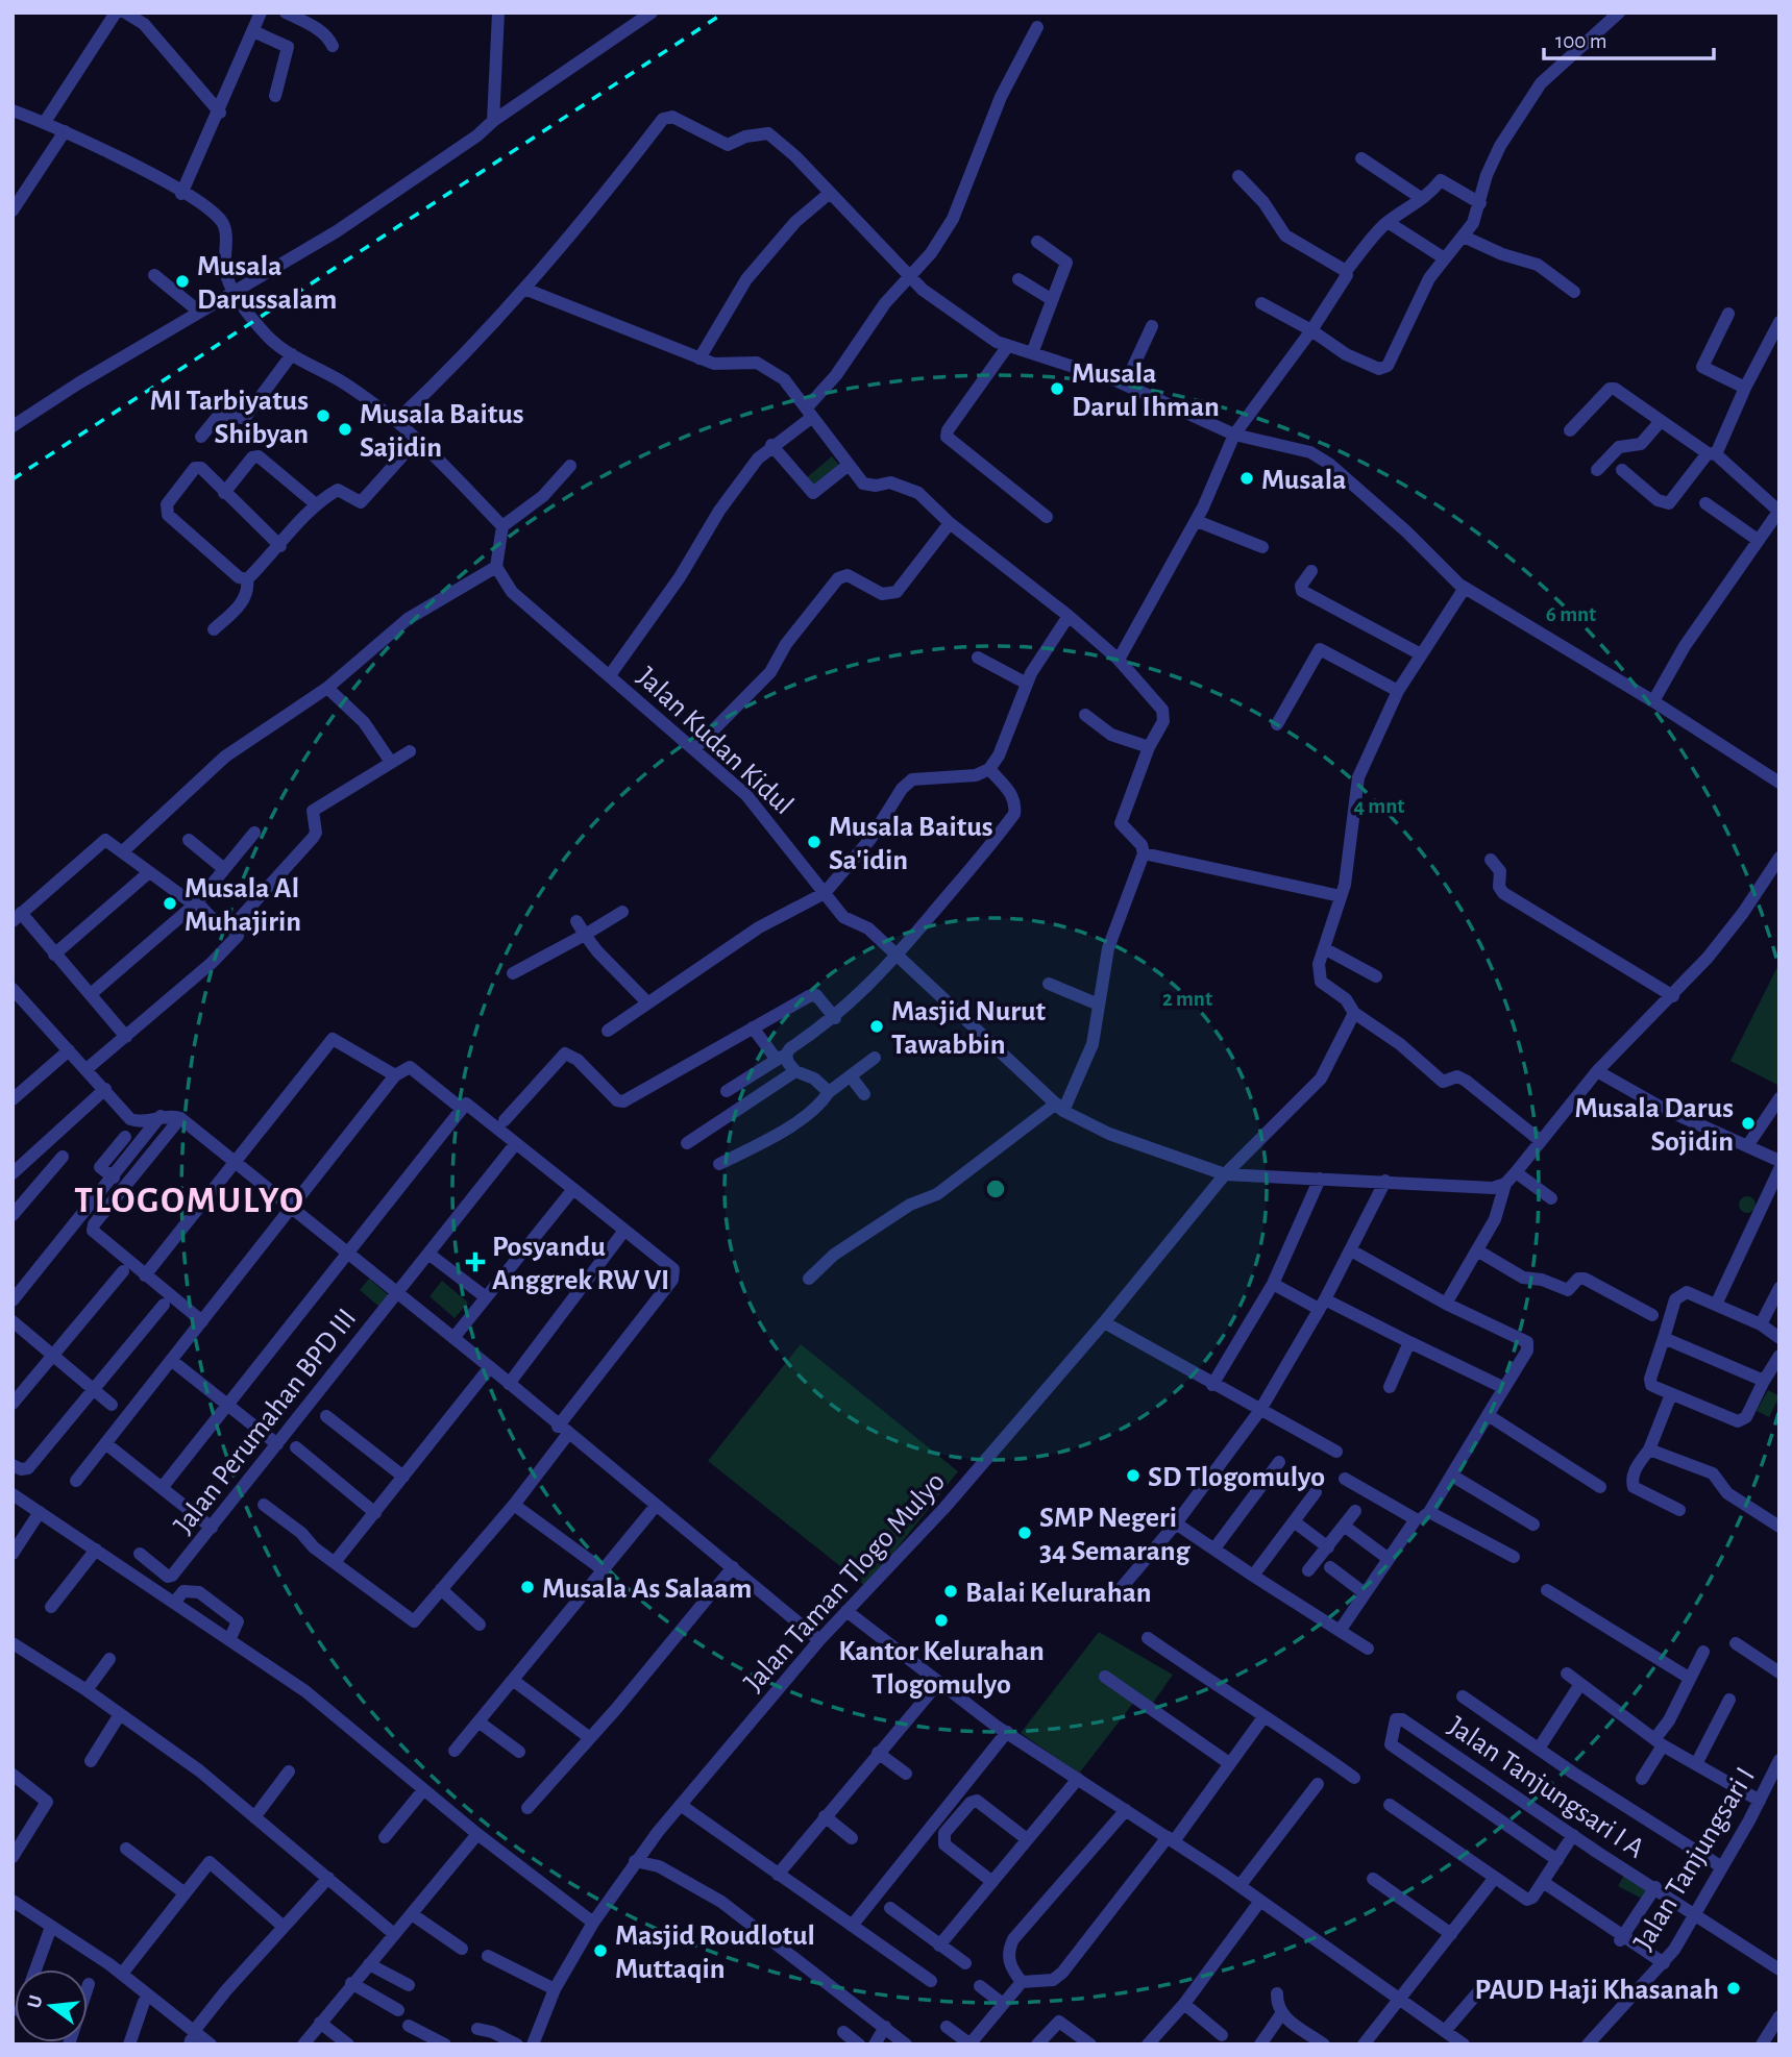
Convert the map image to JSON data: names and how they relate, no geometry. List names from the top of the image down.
{
  "streets": {
    "street": [
      "Jalan Kudan Kidul",
      "Jalan Perumahan BPD III",
      "Jalan Taman Tlogo Mulyo",
      "Jalan Tanjungsari I A",
      "Jalan Tanjungsari I"
    ]
  },
  "crossings": [
    ["Jalan Kudan Kidul", "Jalan Taman Tlogo Mulyo"],
    ["Jalan Tanjungsari I A", "Jalan Tanjungsari I"]
  ],
  "districts": ["TLOGOMULYO"],
  "places": {
    "other": [
      "Musala Darussalam",
      "Musala Darul Ihman",
      "MI Tarbiyatus Shibyan",
      "Musala Baitus Sajidin",
      "Musala",
      "Musala Baitus Sa'idin",
      "Musala Al Muhajirin",
      "Masjid Nurut Tawabbin",
      "Musala Darus Sojidin",
      "SD Tlogomulyo",
      "SMP Negeri 34 Semarang",
      "Musala As Salaam",
      "Balai Kelurahan",
      "Kantor Kelurahan Tlogomulyo",
      "Masjid Roudlotul Muttaqin",
      "PAUD Haji Khasanah"
    ],
    "health": ["Posyandu Anggrek RW VI"]
  },
  "scale_bar": "100 m",
  "north": "left",
  "rings": ["6 mnt", "4 mnt", "2 mnt"]
}
